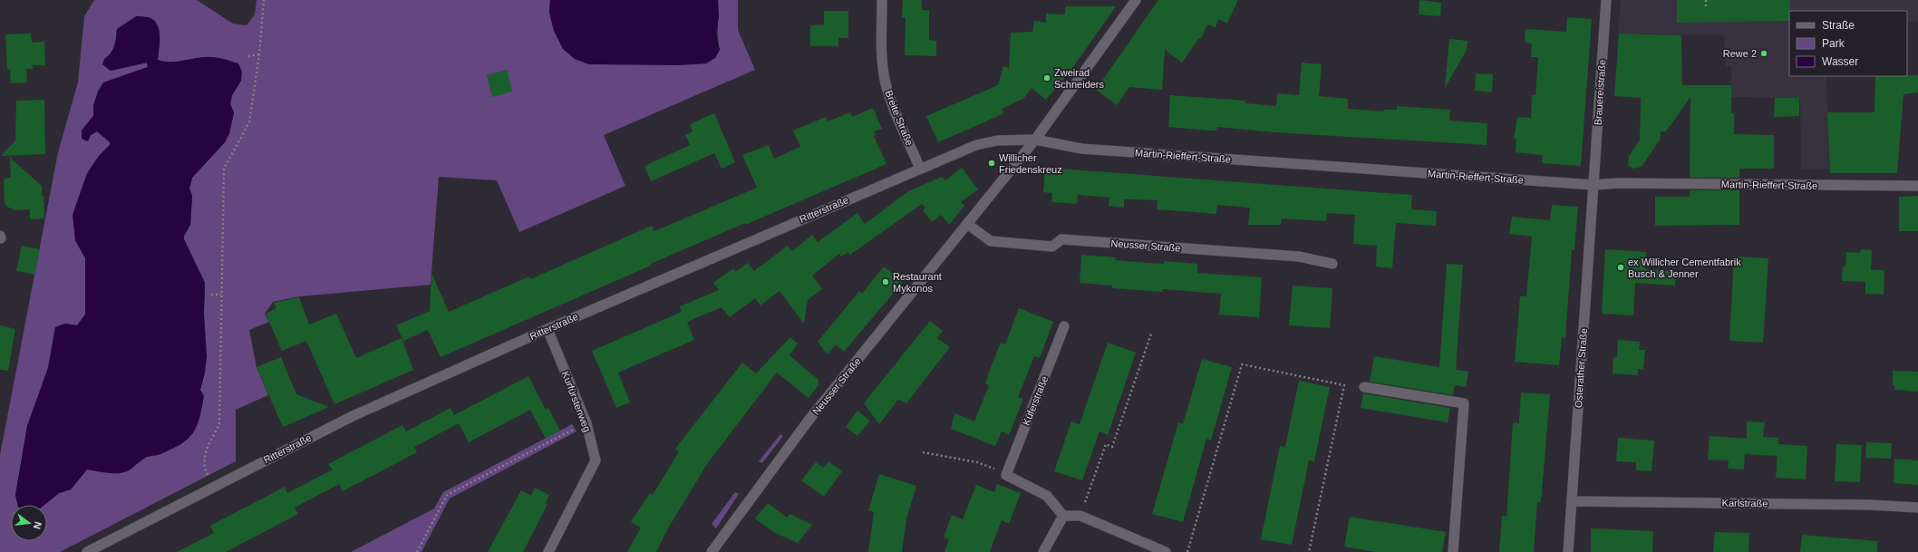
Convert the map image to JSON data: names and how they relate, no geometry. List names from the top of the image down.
{
  "streets": {
    "street": [
      "Brauereistraße",
      "Breite Straße",
      "Martin-Rieffert-Straße",
      "Ritterstraße",
      "Neusser Straße",
      "Osterather Straße",
      "Küferstraße",
      "Kurfürstenweg",
      "Karlstraße"
    ]
  },
  "crossings": [
    ["Brauereistraße", "Martin-Rieffert-Straße"],
    ["Brauereistraße", "Osterather Straße"],
    ["Breite Straße", "Ritterstraße"],
    ["Martin-Rieffert-Straße", "Ritterstraße"],
    ["Martin-Rieffert-Straße", "Neusser Straße"],
    ["Martin-Rieffert-Straße", "Osterather Straße"],
    ["Ritterstraße", "Neusser Straße"],
    ["Ritterstraße", "Kurfürstenweg"],
    ["Osterather Straße", "Karlstraße"]
  ],
  "places": [
    "Rewe 2",
    "Zweirad Schneiders",
    "Willicher Friedenskreuz",
    "ex Willicher Cementfabrik Busch & Jenner",
    "Restaurant Mykonos"
  ],
  "legend": ["Straße", "Park", "Wasser"],
  "north": "right"
}
